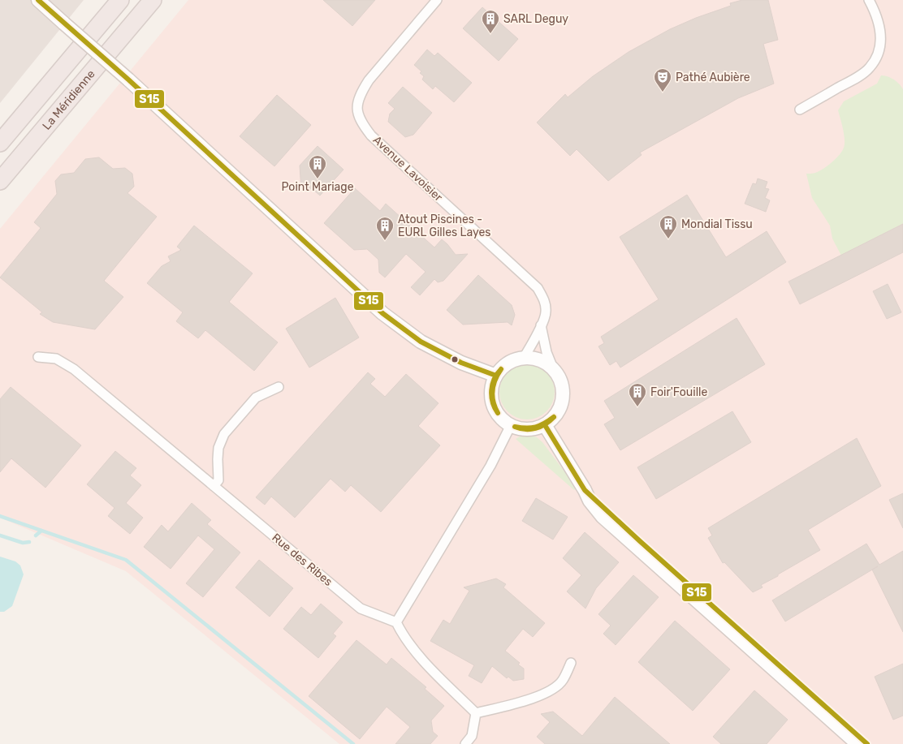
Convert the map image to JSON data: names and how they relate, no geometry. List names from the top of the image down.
{
  "streets": {
    "highway": ["La Méridienne"],
    "street": ["Avenue Lavoisier", "Rue des Ribes"]
  },
  "places": {
    "building": [
      "SARL Deguy",
      "Point Mariage",
      "Mondial Tissu",
      "Atout Piscines - EURL Gilles Layes",
      "Foir'Fouille"
    ],
    "theatre": ["Pathé Aubière"]
  },
  "lines": ["transit line S15"]
}
